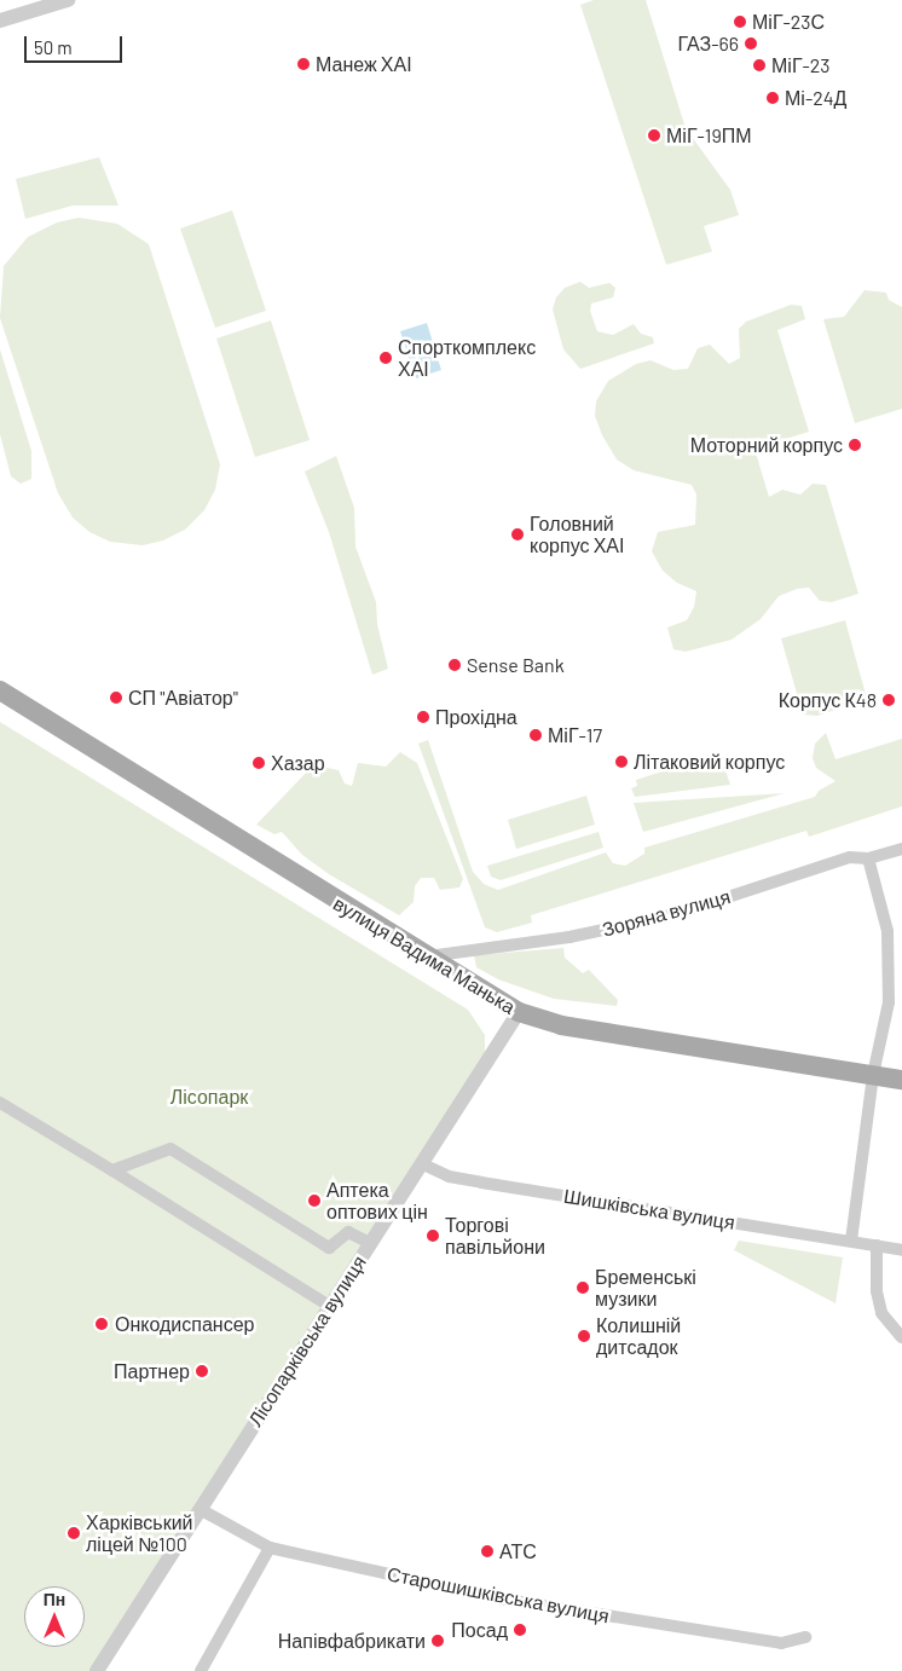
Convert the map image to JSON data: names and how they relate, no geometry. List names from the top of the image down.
{
  "streets": {
    "main road": ["вулиця Вадима Манька"],
    "street": [
      "Зоряна вулиця",
      "Шишківська вулиця",
      "Лісопарківська вулиця",
      "Старошишківська вулиця"
    ]
  },
  "crossings": [
    ["Зоряна вулиця", "вулиця Вадима Манька"],
    ["вулиця Вадима Манька", "Лісопарківська вулиця"],
    ["Шишківська вулиця", "Лісопарківська вулиця"],
    ["Лісопарківська вулиця", "Старошишківська вулиця"]
  ],
  "parks": ["Лісопарк"],
  "places": [
    "МіГ-23С",
    "ГАЗ-66",
    "Манеж ХАІ",
    "МіГ-23",
    "Мі-24Д",
    "МіГ-19ПМ",
    "Спорткомплекс ХАІ",
    "Моторний корпус",
    "Головний корпус ХАІ",
    "Sense Bank",
    "СП \"Авіатор\"",
    "Корпус К48",
    "Прохідна",
    "МіГ-17",
    "Літаковий корпус",
    "Хазар",
    "Аптека оптових цін",
    "Торгові павільйони",
    "Бременські музики",
    "Онкодиспансер",
    "Колишній дитсадок",
    "Партнер",
    "Харківський ліцей №100",
    "АТС",
    "Посад",
    "Напівфабрикати"
  ],
  "scale_bar": "50 m",
  "north": "top"
}
